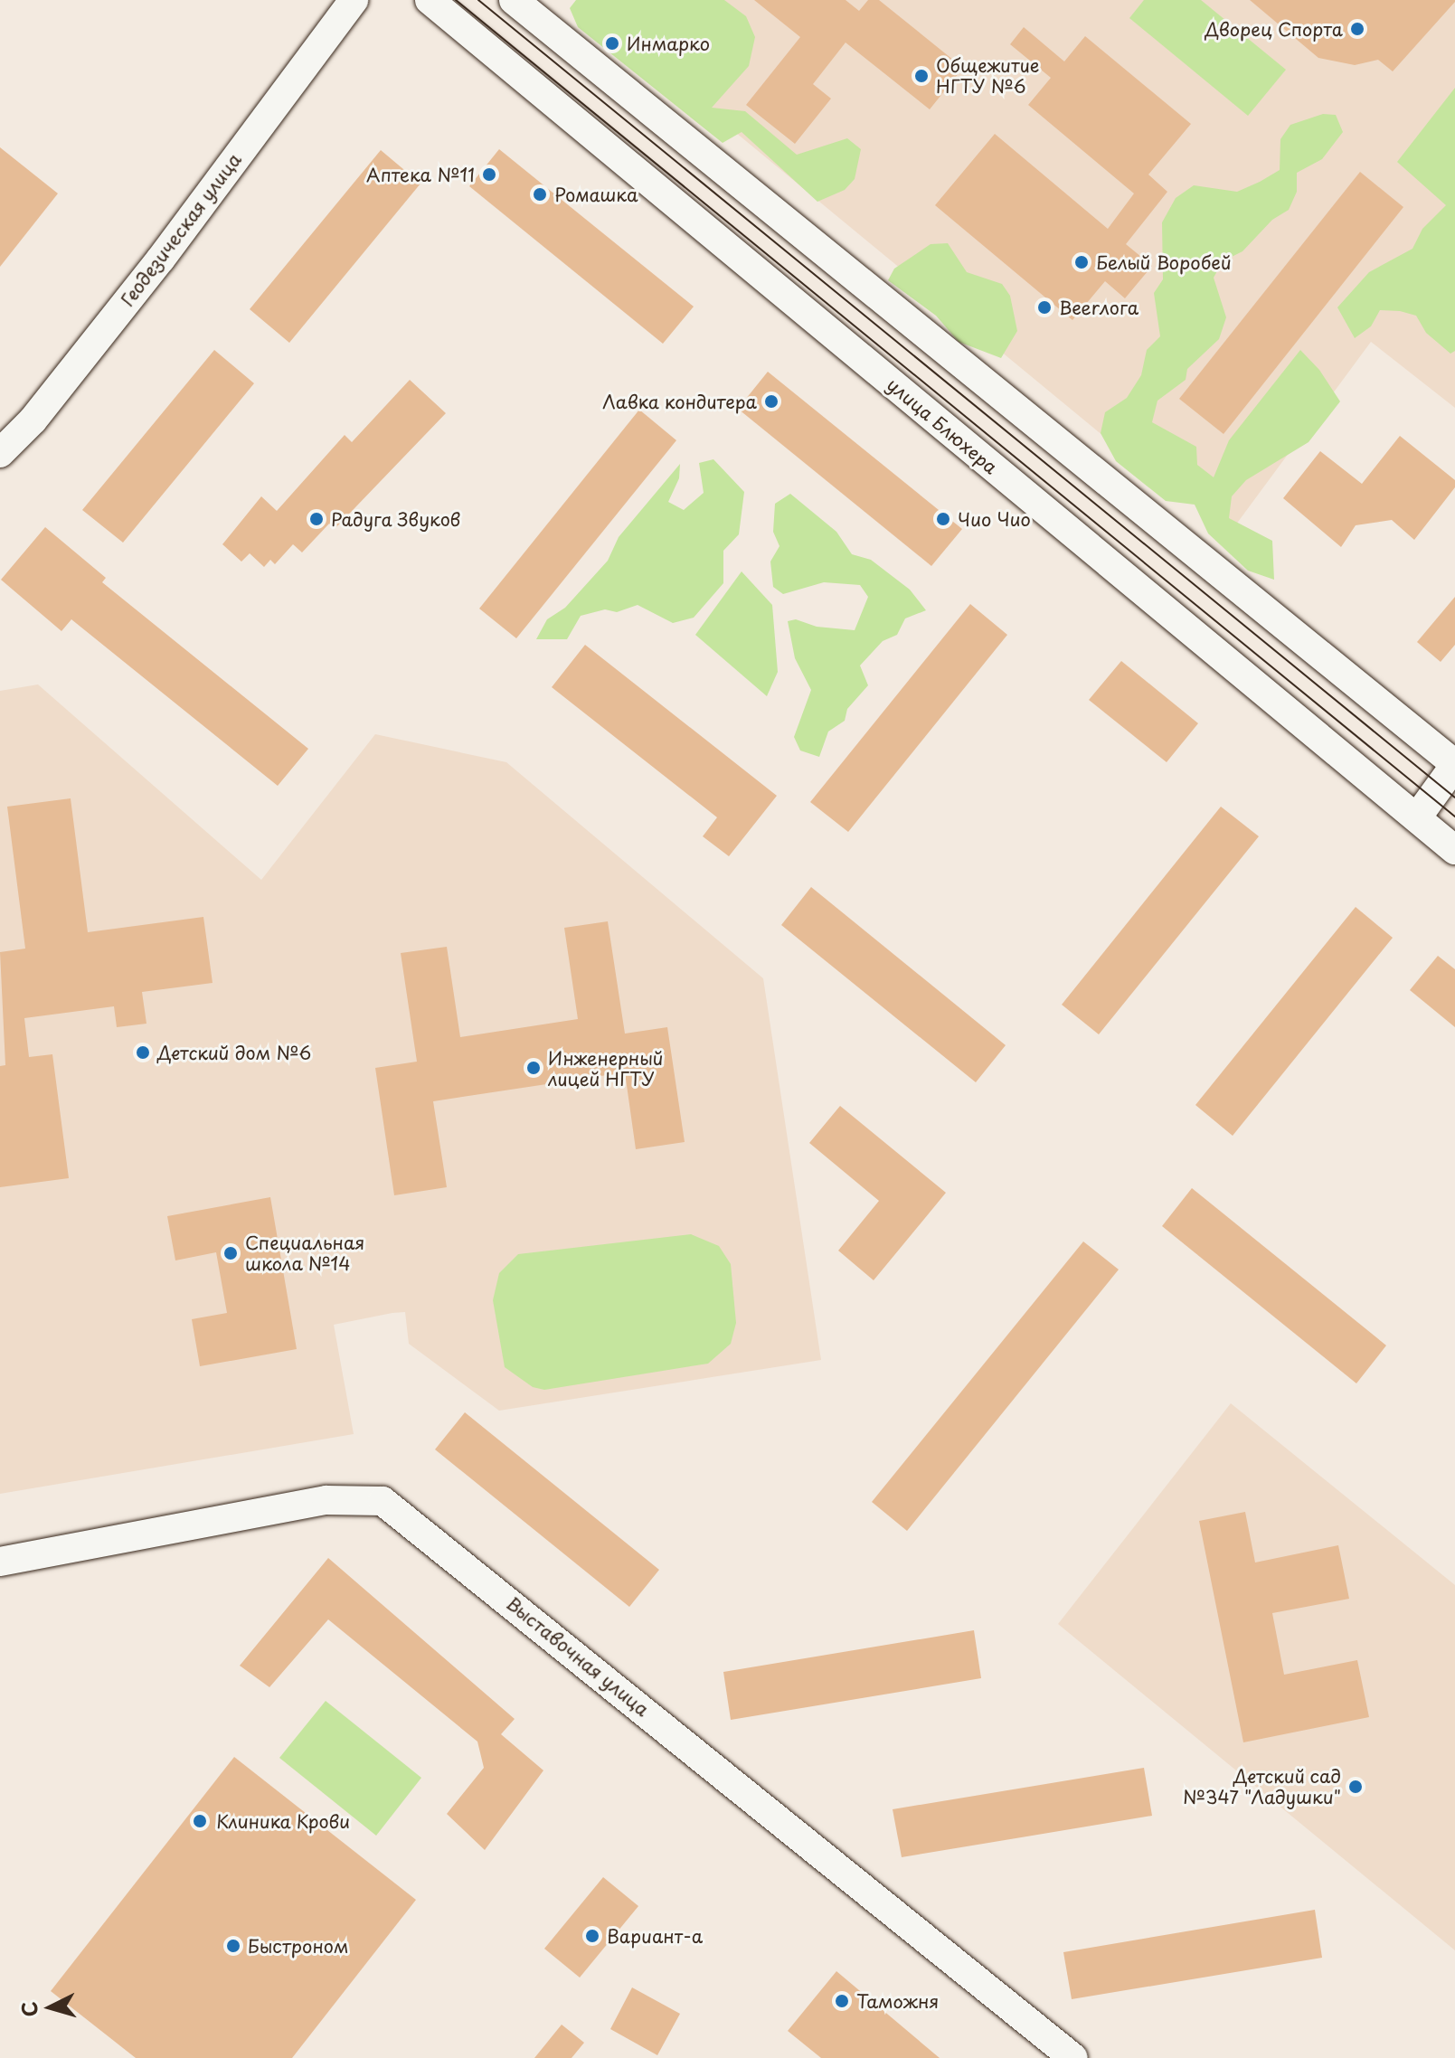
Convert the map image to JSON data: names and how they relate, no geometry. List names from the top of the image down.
{
  "streets": {
    "street": ["Геодезическая улица", "улица Блюхера", "Выставочная улица"]
  },
  "places": [
    "Дворец Спорта",
    "Инмарко",
    "Общежитие НГТУ №6",
    "Аптека №11",
    "Ромашка",
    "Белый Воробей",
    "Beerлога",
    "Лавка кондитера",
    "Радуга Звуков",
    "Чио Чио",
    "Детский дом №6",
    "Инженерный лицей НГТУ",
    "Специальная школа №14",
    "Детский сад №347 \"Ладушки\"",
    "Клиника Крови",
    "Вариант-а",
    "Быстроном",
    "Таможня"
  ],
  "north": "left"
}
